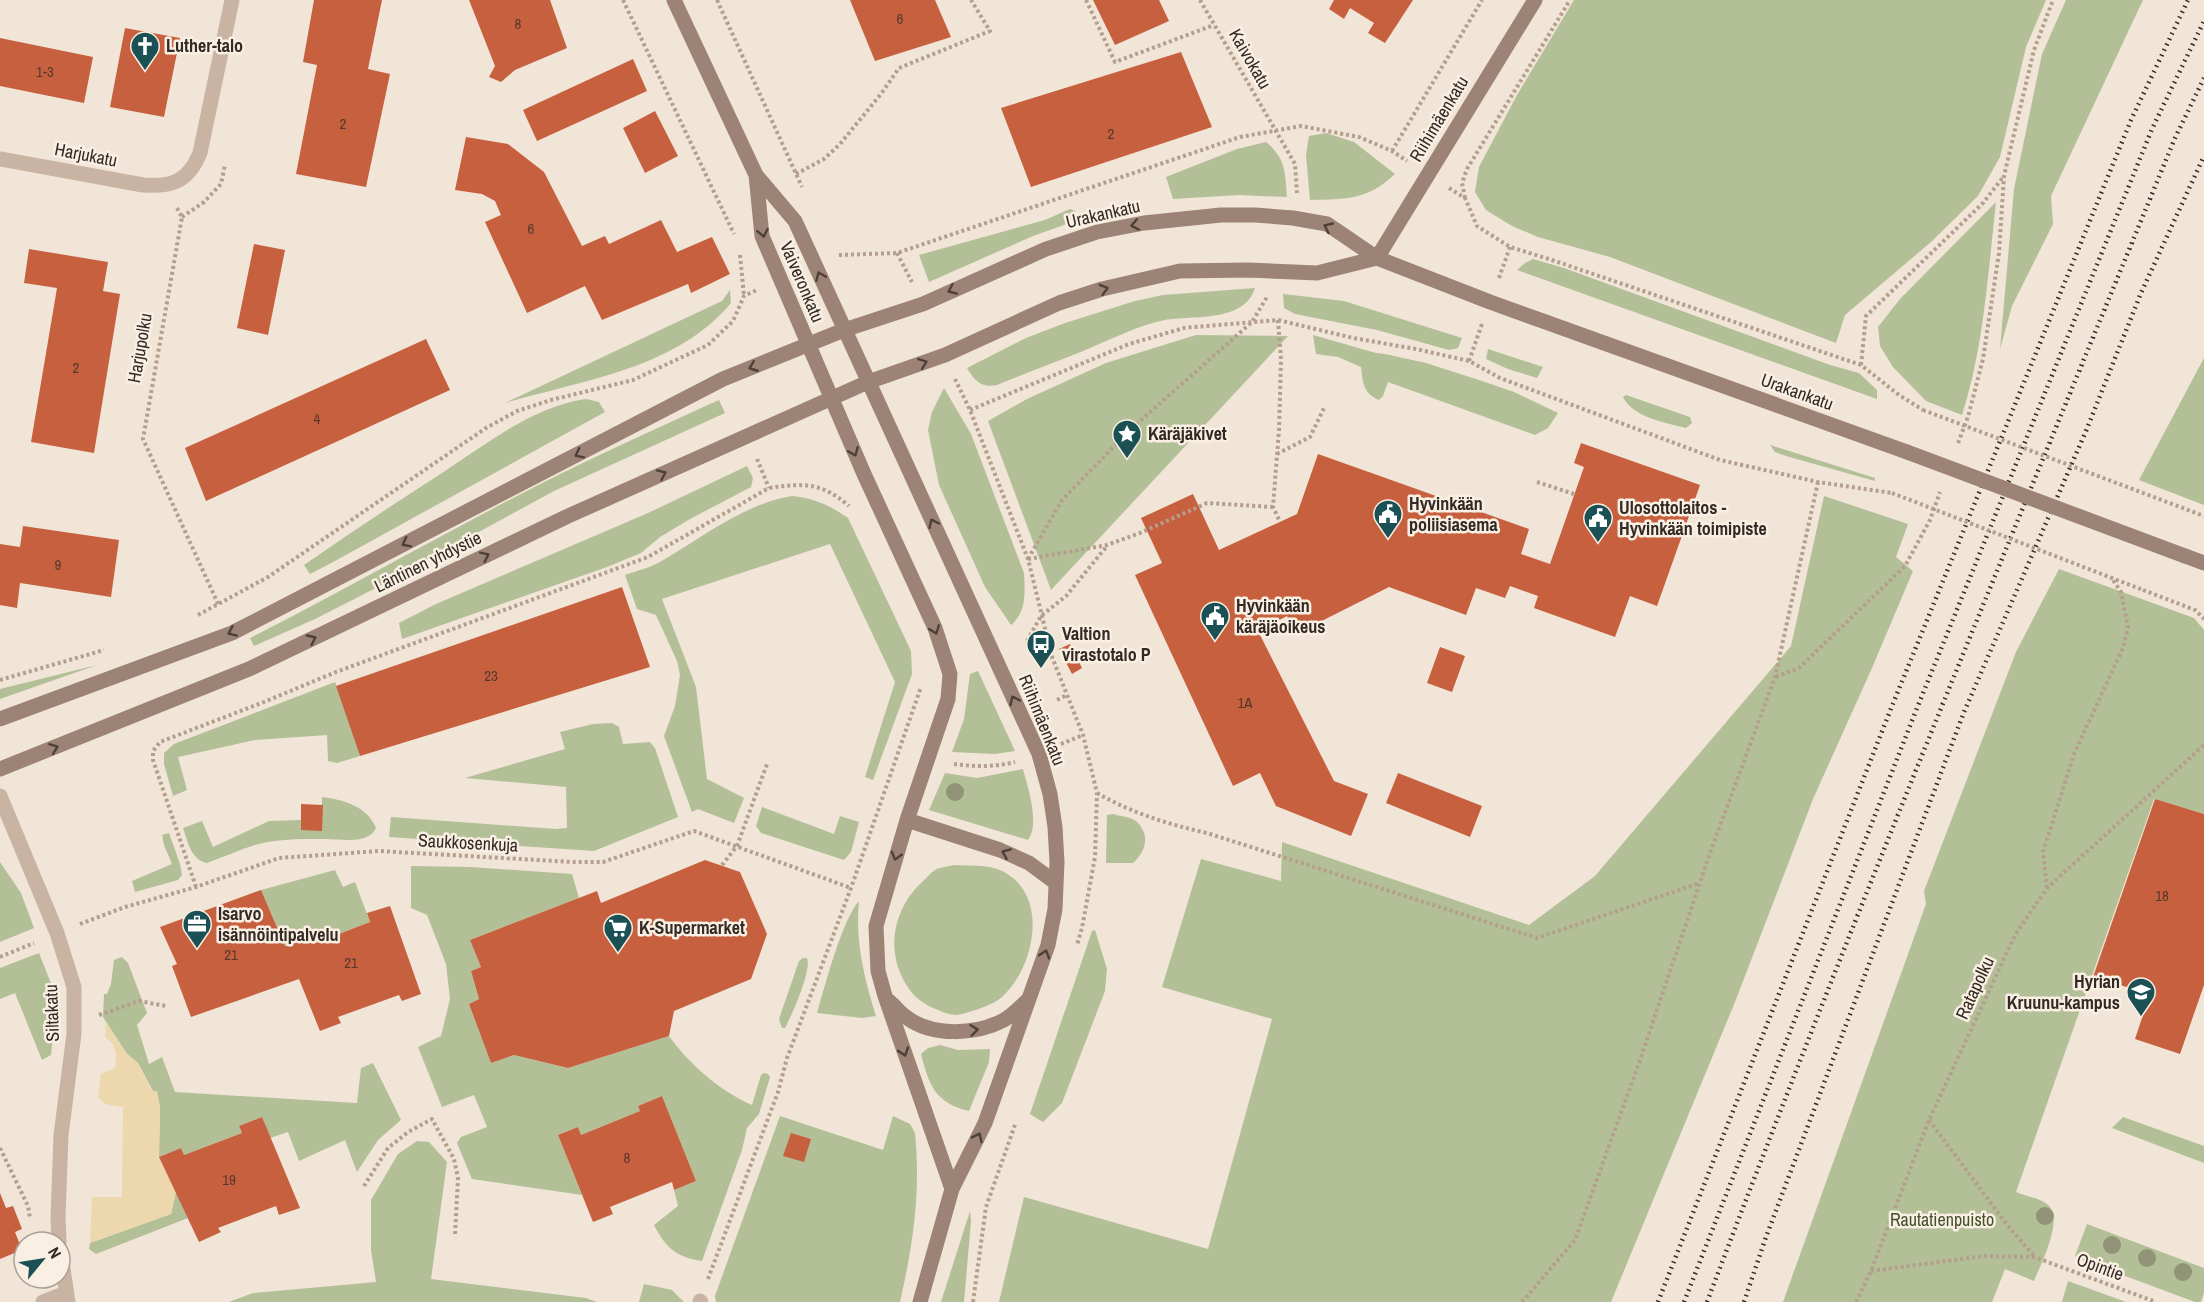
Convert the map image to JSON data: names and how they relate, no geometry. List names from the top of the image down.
{
  "streets": {
    "main road": [
      "Riihimäenkatu",
      "Urakankatu",
      "Vaiveronkatu",
      "Läntinen yhdystie"
    ],
    "street": ["Harjukatu", "Siltakatu"],
    "path": [
      "Kaivokatu",
      "Harjupolku",
      "Saukkosenkuja",
      "Ratapolku",
      "Opintie"
    ]
  },
  "crossings": [
    ["Riihimäenkatu", "Urakankatu"],
    ["Riihimäenkatu", "Vaiveronkatu"],
    ["Riihimäenkatu", "Läntinen yhdystie"],
    ["Harjukatu", "Harjupolku"],
    ["Urakankatu", "Vaiveronkatu"],
    ["Urakankatu", "Läntinen yhdystie"],
    ["Vaiveronkatu", "Läntinen yhdystie"],
    ["Harjupolku", "Läntinen yhdystie"]
  ],
  "parks": ["Rautatienpuisto"],
  "places": {
    "church": ["Luther-talo"],
    "place": ["Käräjäkivet"],
    "public building": ["Hyvinkään poliisiasema", "Ulosottolaitos - Hyvinkään toimipiste", "Hyvinkään käräjäoikeus"],
    "bus stop": ["Valtion virastotalo P"],
    "office": ["Isarvo isännöintipalvelu"],
    "supermarket": ["K-Supermarket"],
    "school or university": ["Hyrian Kruunu-kampus"]
  },
  "house_numbers": [
    "6",
    "8",
    "1-3",
    "2",
    "2",
    "6",
    "2",
    "4",
    "9",
    "23",
    "1A",
    "18",
    "21",
    "21",
    "8",
    "19"
  ],
  "north": "top right"
}
